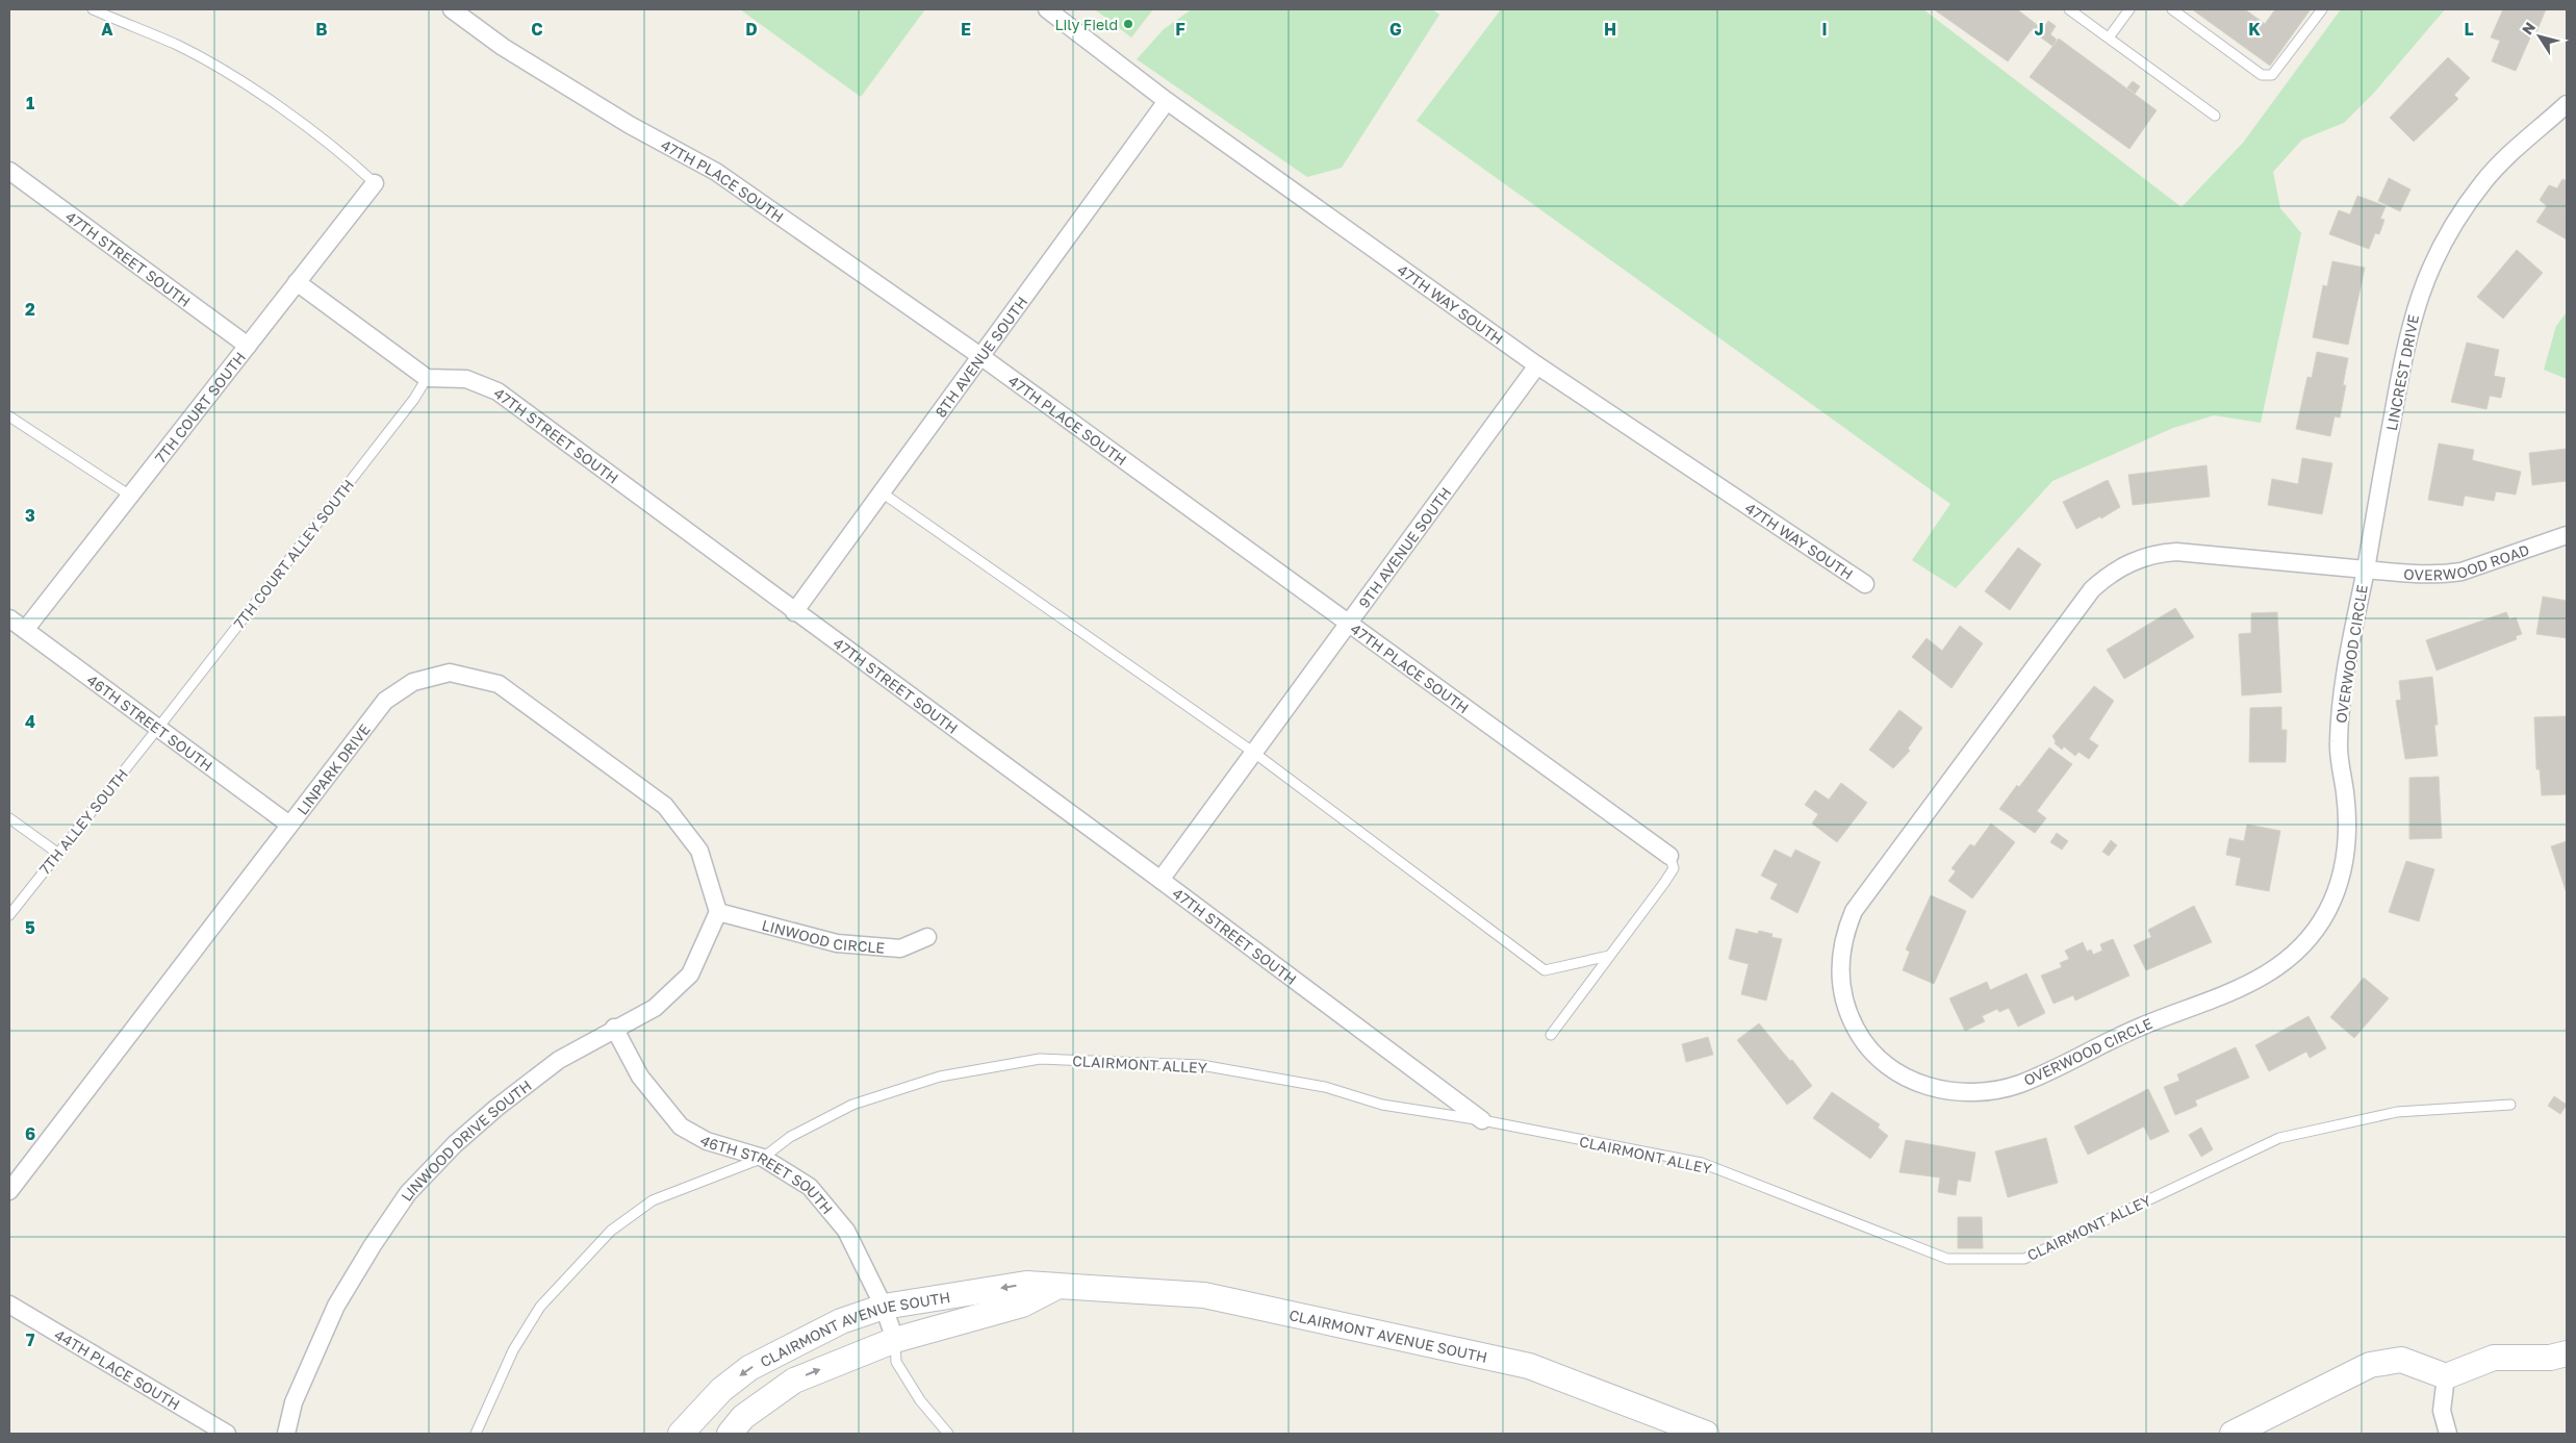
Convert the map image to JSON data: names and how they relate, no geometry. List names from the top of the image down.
{
  "streets": {
    "street": [
      "47TH PLACE SOUTH",
      "47TH STREET SOUTH",
      "47TH WAY SOUTH",
      "8TH AVENUE SOUTH",
      "LINCREST DRIVE",
      "7TH COURT SOUTH",
      "9TH AVENUE SOUTH",
      "OVERWOOD ROAD",
      "OVERWOOD CIRCLE",
      "46TH STREET SOUTH",
      "LINPARK DRIVE",
      "LINWOOD CIRCLE",
      "LINWOOD DRIVE SOUTH",
      "CLAIRMONT AVENUE SOUTH",
      "44TH PLACE SOUTH"
    ],
    "lane": ["7TH COURT ALLEY SOUTH", "7TH ALLEY SOUTH", "CLAIRMONT ALLEY"]
  },
  "crossings": [
    ["47TH PLACE SOUTH", "8TH AVENUE SOUTH"],
    ["47TH PLACE SOUTH", "9TH AVENUE SOUTH"],
    ["47TH STREET SOUTH", "8TH AVENUE SOUTH"],
    ["47TH STREET SOUTH", "7TH COURT SOUTH"],
    ["47TH STREET SOUTH", "9TH AVENUE SOUTH"],
    ["47TH STREET SOUTH", "7TH COURT ALLEY SOUTH"],
    ["47TH STREET SOUTH", "CLAIRMONT ALLEY"],
    ["47TH WAY SOUTH", "8TH AVENUE SOUTH"],
    ["47TH WAY SOUTH", "9TH AVENUE SOUTH"],
    ["LINCREST DRIVE", "OVERWOOD ROAD"],
    ["LINCREST DRIVE", "OVERWOOD CIRCLE"],
    ["7TH COURT SOUTH", "46TH STREET SOUTH"],
    ["7TH COURT ALLEY SOUTH", "46TH STREET SOUTH"],
    ["7TH COURT ALLEY SOUTH", "7TH ALLEY SOUTH"],
    ["OVERWOOD ROAD", "OVERWOOD CIRCLE"],
    ["46TH STREET SOUTH", "LINPARK DRIVE"],
    ["46TH STREET SOUTH", "7TH ALLEY SOUTH"],
    ["46TH STREET SOUTH", "CLAIRMONT ALLEY"],
    ["46TH STREET SOUTH", "LINWOOD DRIVE SOUTH"],
    ["46TH STREET SOUTH", "CLAIRMONT AVENUE SOUTH"],
    ["LINPARK DRIVE", "LINWOOD CIRCLE"],
    ["LINPARK DRIVE", "LINWOOD DRIVE SOUTH"],
    ["LINWOOD CIRCLE", "LINWOOD DRIVE SOUTH"]
  ],
  "places": ["Lily Field"],
  "north": "top left",
  "grid": {
    "columns": [
      "A",
      "B",
      "C",
      "D",
      "E",
      "F",
      "G",
      "H",
      "I",
      "J",
      "K",
      "L"
    ],
    "rows": [
      "1",
      "2",
      "3",
      "4",
      "5",
      "6",
      "7"
    ]
  }
}
